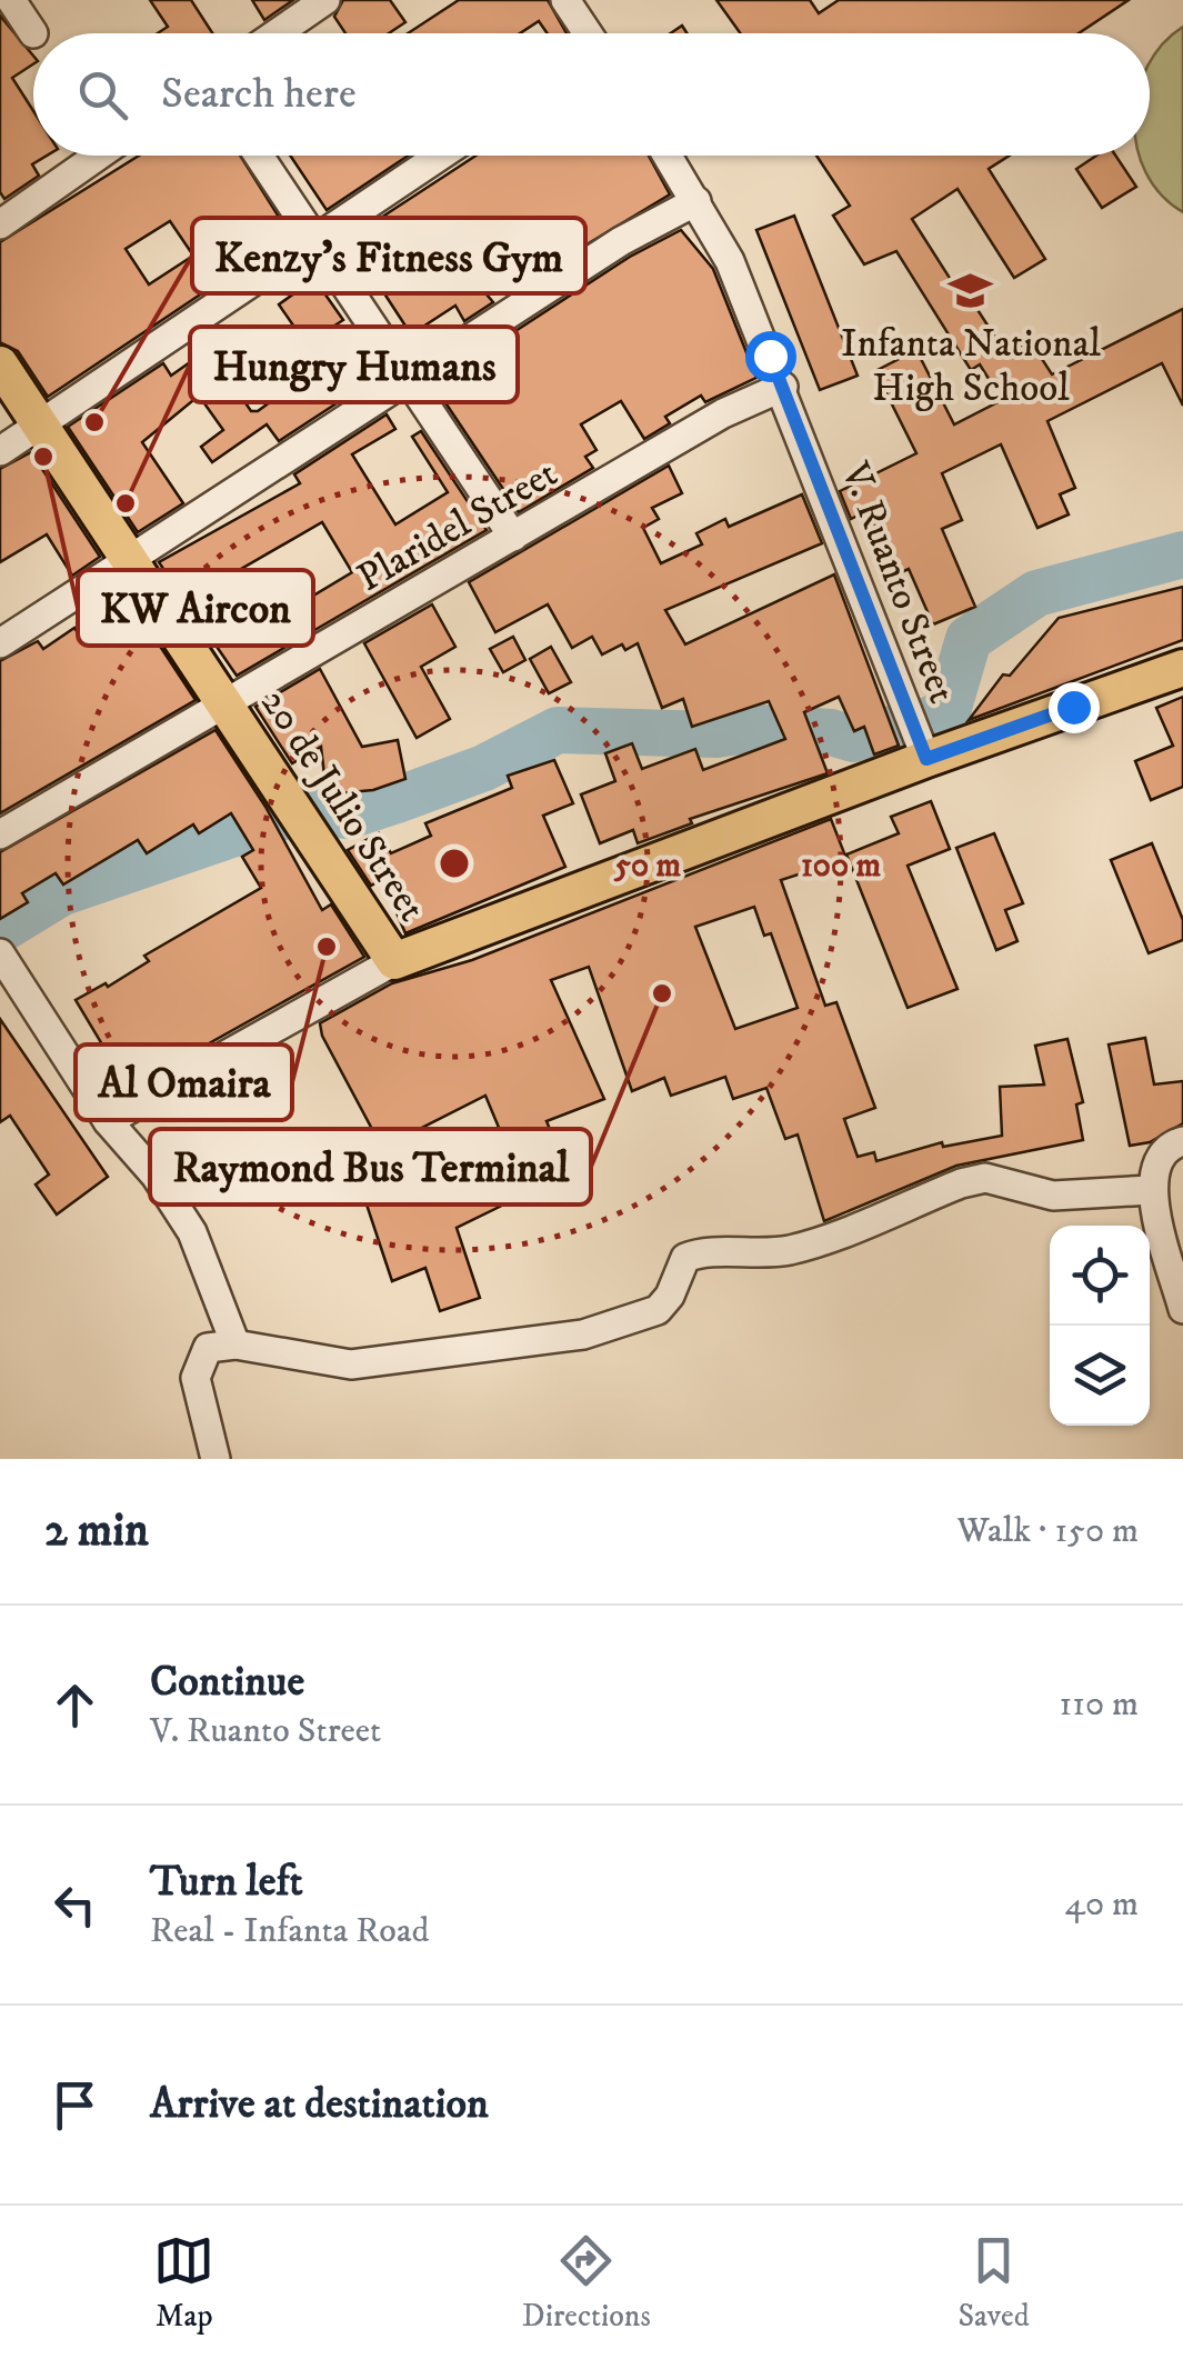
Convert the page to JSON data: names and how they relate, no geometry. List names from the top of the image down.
{
  "streets": {
    "main road": ["20 de Julio Street"],
    "street": ["Plaridel Street", "V. Ruanto Street"]
  },
  "crossings": [
    ["Plaridel Street", "V. Ruanto Street"],
    ["Plaridel Street", "20 de Julio Street"]
  ],
  "places": {
    "school or university": ["Infanta National High School"],
    "other": [
      "Kenzy's Fitness Gym",
      "KW Aircon",
      "Hungry Humans",
      "Al Omaira",
      "Raymond Bus Terminal"
    ]
  },
  "page": {
    "search": "Search here",
    "heading": ["2 min", "Walk · 150 m"],
    "list": [
      ["Continue", "V. Ruanto Street", "110 m"],
      ["Turn left", "Real - Infanta Road", "40 m"],
      "Arrive at destination"
    ],
    "nav": ["Map", "Directions", "Saved"]
  },
  "rings": ["50 m", "100 m"]
}
